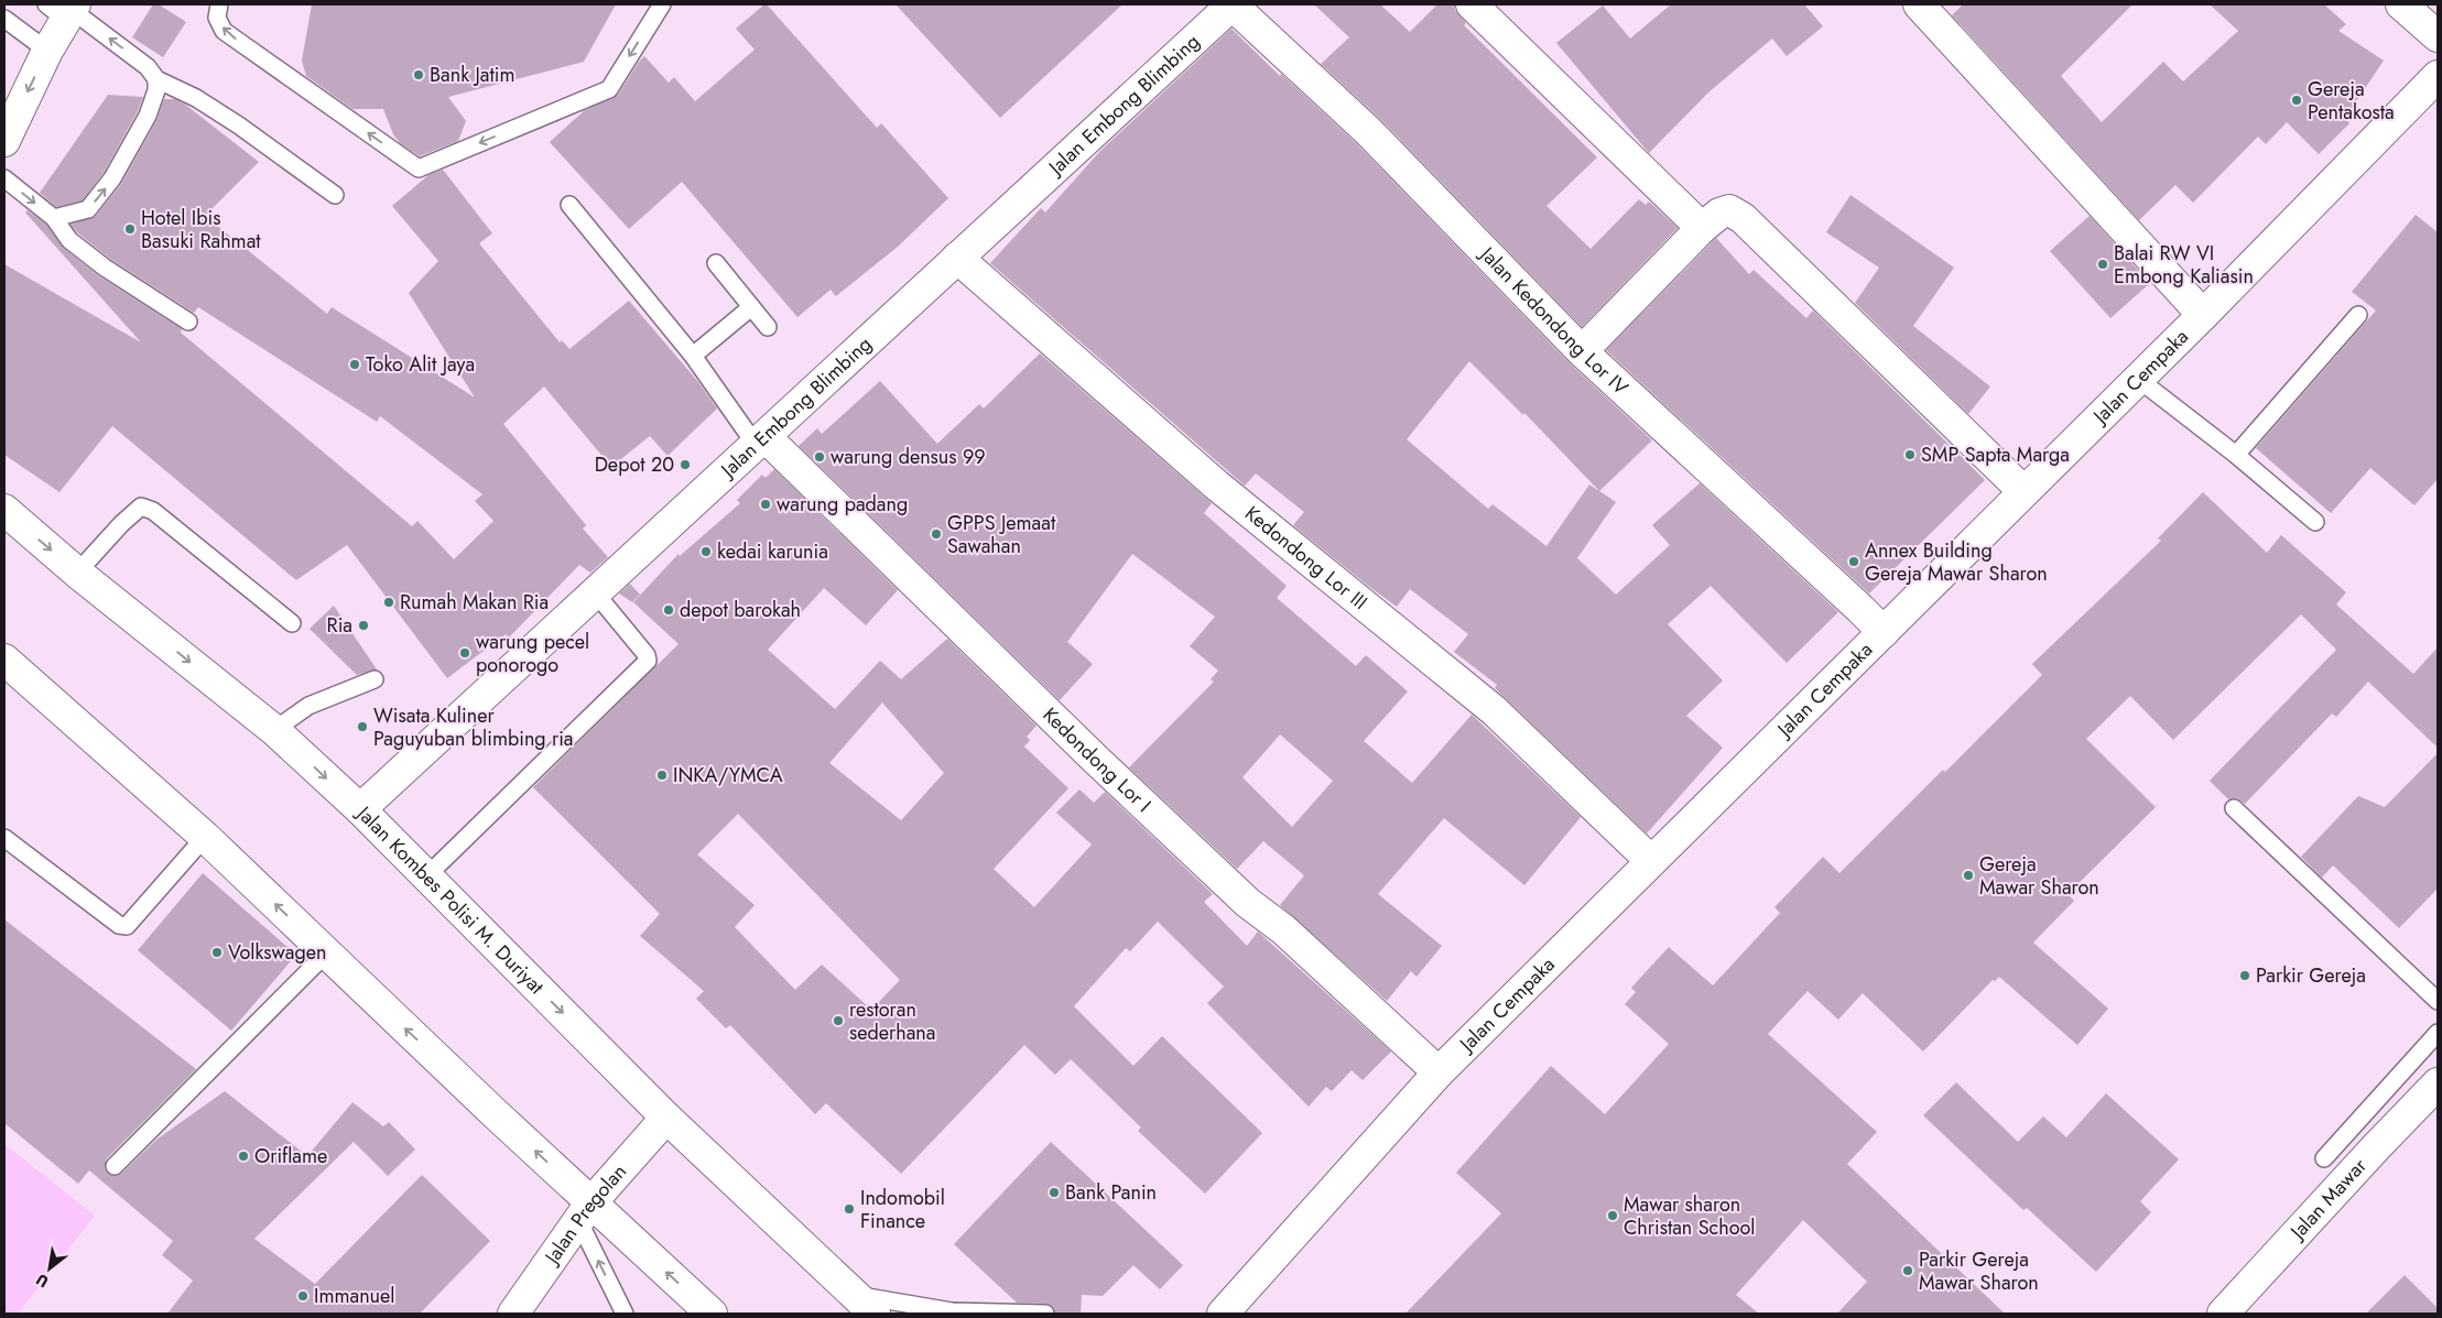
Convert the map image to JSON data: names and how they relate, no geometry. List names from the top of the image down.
{
  "streets": {
    "street": [
      "Jalan Embong Blimbing",
      "Jalan Kedondong Lor IV",
      "Jalan Cempaka",
      "Kedondong Lor III",
      "Kedondong Lor I",
      "Jalan Kombes Polisi M. Duriyat",
      "Jalan Mawar",
      "Jalan Pregolan"
    ]
  },
  "crossings": [
    ["Jalan Embong Blimbing", "Jalan Kedondong Lor IV"],
    ["Jalan Embong Blimbing", "Kedondong Lor III"],
    ["Jalan Embong Blimbing", "Kedondong Lor I"],
    ["Jalan Embong Blimbing", "Jalan Kombes Polisi M. Duriyat"],
    ["Jalan Kedondong Lor IV", "Jalan Cempaka"],
    ["Jalan Cempaka", "Kedondong Lor III"],
    ["Jalan Cempaka", "Kedondong Lor I"],
    ["Jalan Kombes Polisi M. Duriyat", "Jalan Pregolan"]
  ],
  "places": [
    "Bank Jatim",
    "Gereja Pentakosta",
    "Hotel Ibis Basuki Rahmat",
    "Balai RW VI Embong Kaliasin",
    "Toko Alit Jaya",
    "SMP Sapta Marga",
    "warung densus 99",
    "Depot 20",
    "warung padang",
    "GPPS Jemaat Sawahan",
    "kedai karunia",
    "Annex Building Gereja Mawar Sharon",
    "Rumah Makan Ria",
    "depot barokah",
    "Ria",
    "warung pecel ponorogo",
    "Wisata Kuliner Paguyuban blimbing ria",
    "INKA/YMCA",
    "Gereja Mawar Sharon",
    "Volkswagen",
    "Parkir Gereja",
    "restoran sederhana",
    "Oriflame",
    "Bank Panin",
    "Indomobil Finance",
    "Mawar sharon Christan School",
    "Parkir Gereja Mawar Sharon",
    "Immanuel"
  ],
  "north": "bottom left"
}
